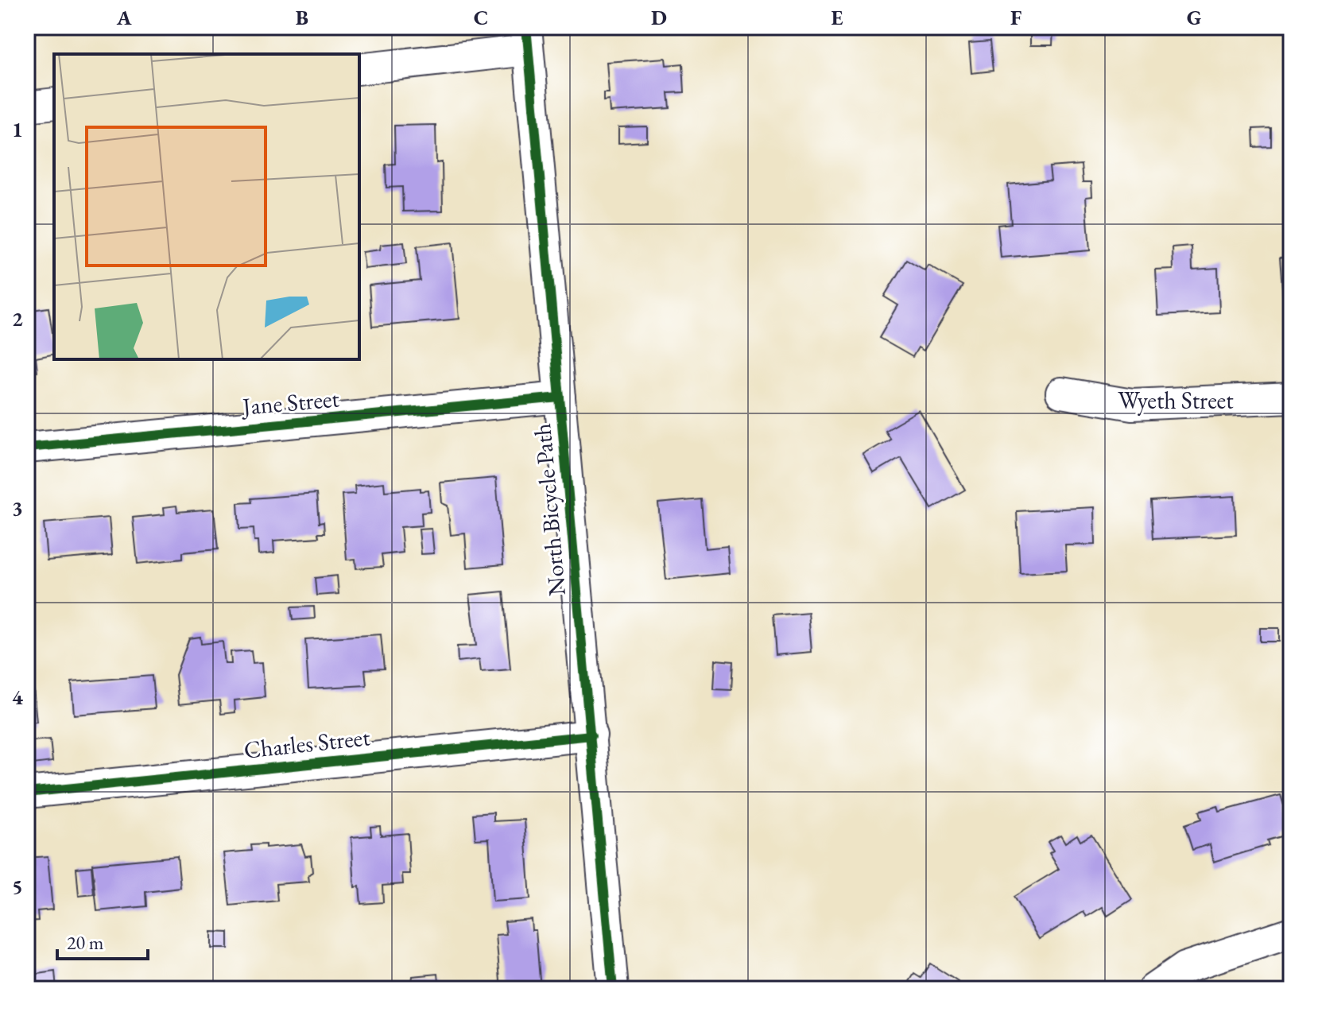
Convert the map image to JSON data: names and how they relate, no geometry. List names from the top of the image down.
{
  "streets": {
    "street": [
      "Wyeth Street",
      "Jane Street",
      "North Bicycle Path",
      "Charles Street"
    ]
  },
  "crossings": [
    ["Jane Street", "North Bicycle Path"],
    ["North Bicycle Path", "Charles Street"]
  ],
  "scale_bar": "20 m",
  "grid": {
    "columns": [
      "A",
      "B",
      "C",
      "D",
      "E",
      "F",
      "G"
    ],
    "rows": [
      "1",
      "2",
      "3",
      "4",
      "5"
    ]
  }
}
